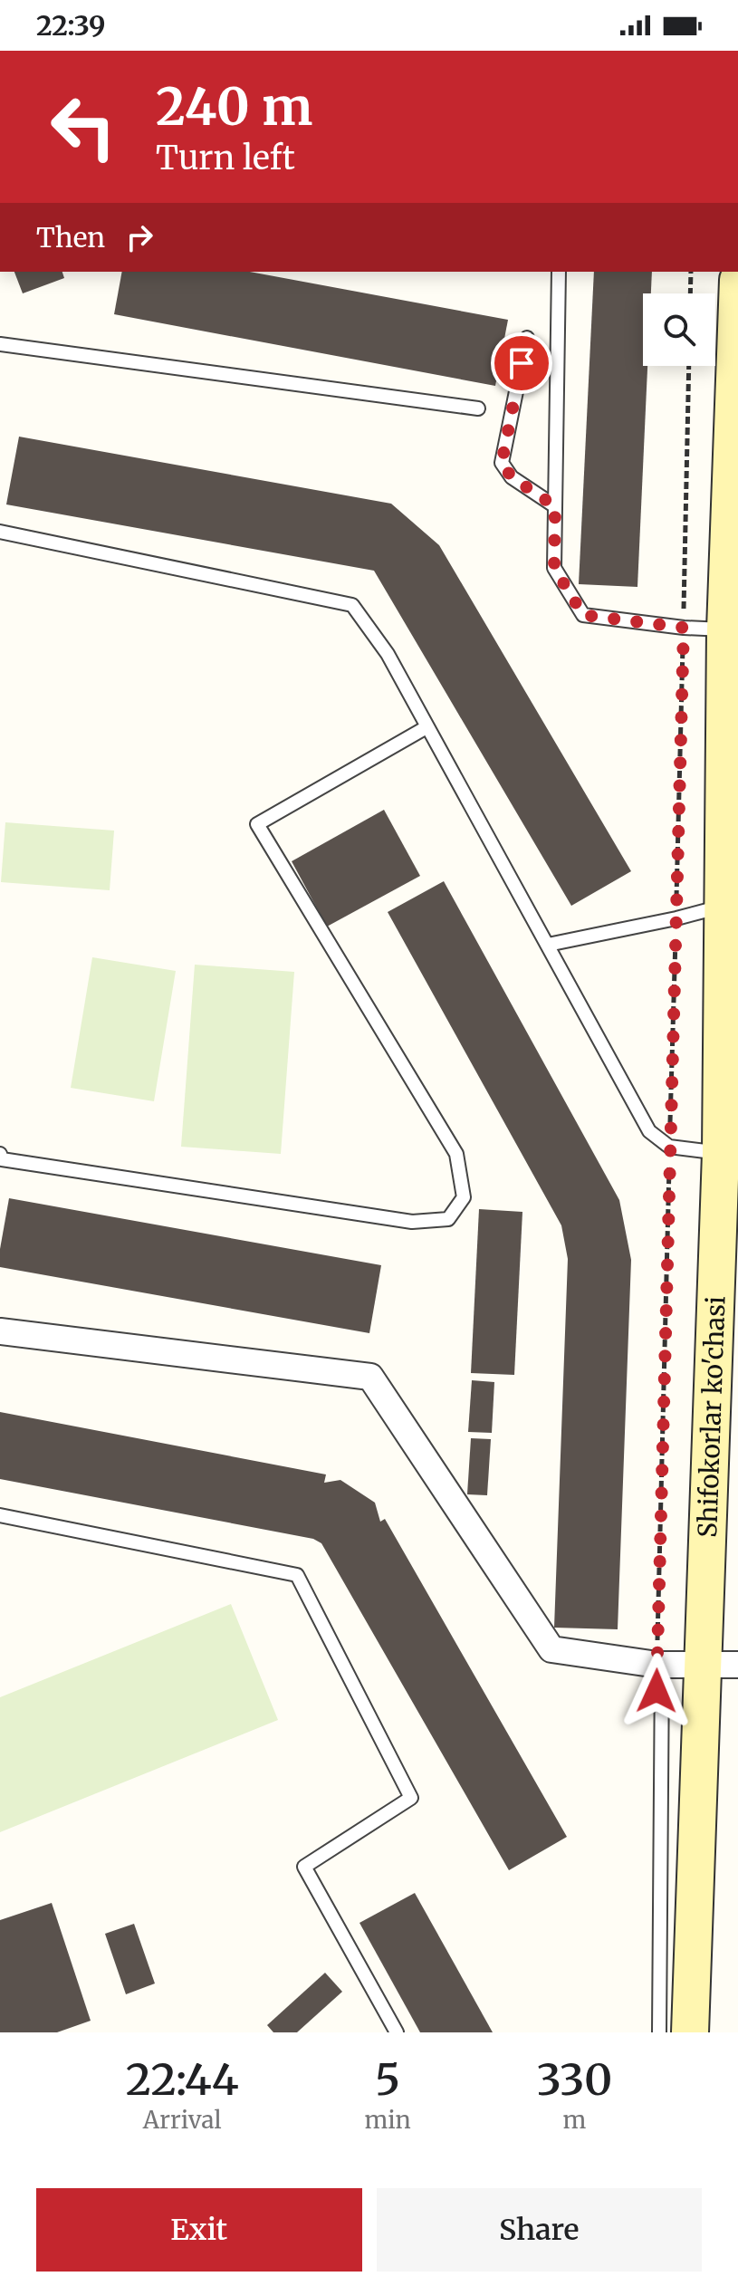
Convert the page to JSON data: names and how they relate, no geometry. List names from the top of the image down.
{
  "streets": {
    "main road": ["Shifokorlar ko'chasi"]
  },
  "page": {
    "status": "22:39",
    "turn": ["240 m", "Turn left"],
    "then": "Then",
    "eta": [
      "22:44",
      "Arrival",
      "5",
      "min",
      "330",
      "m"
    ],
    "buttons": ["Exit", "Share"]
  }
}
